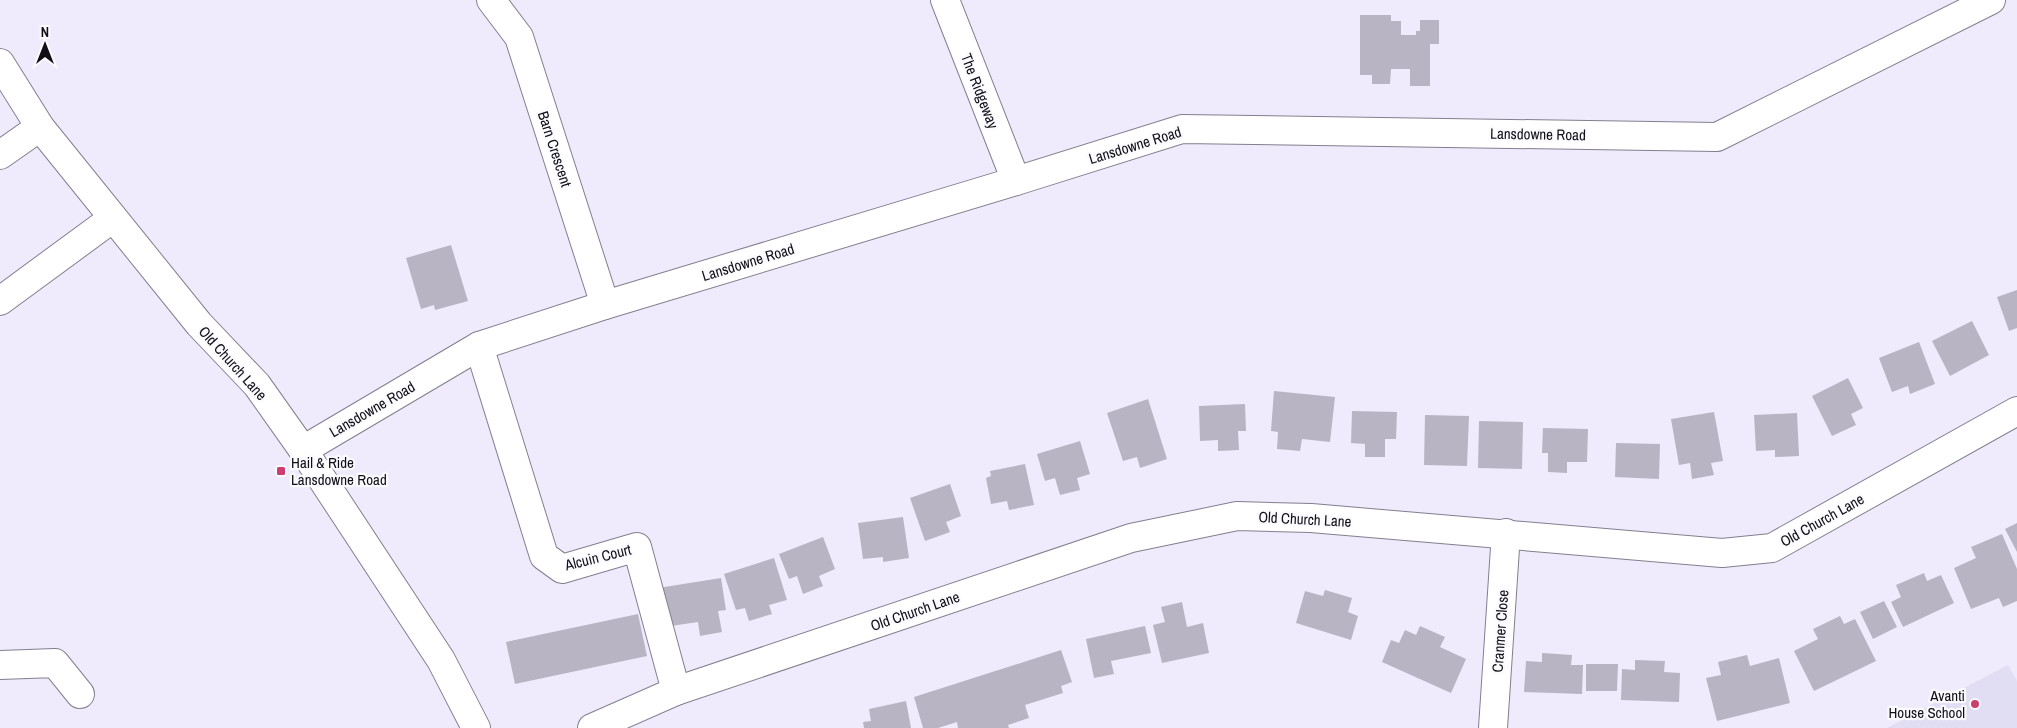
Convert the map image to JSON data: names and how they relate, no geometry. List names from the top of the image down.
{
  "streets": {
    "street": [
      "The Ridgeway",
      "Lansdowne Road",
      "Barn Crescent",
      "Old Church Lane",
      "Alcuin Court",
      "Cranmer Close"
    ]
  },
  "crossings": [
    ["The Ridgeway", "Lansdowne Road"],
    ["Lansdowne Road", "Barn Crescent"],
    ["Lansdowne Road", "Old Church Lane"],
    ["Lansdowne Road", "Alcuin Court"],
    ["Old Church Lane", "Alcuin Court"],
    ["Old Church Lane", "Cranmer Close"]
  ],
  "places": {
    "transit": ["Hail & Ride Lansdowne Road"],
    "other": ["Avanti House School"]
  },
  "north": "top"
}
